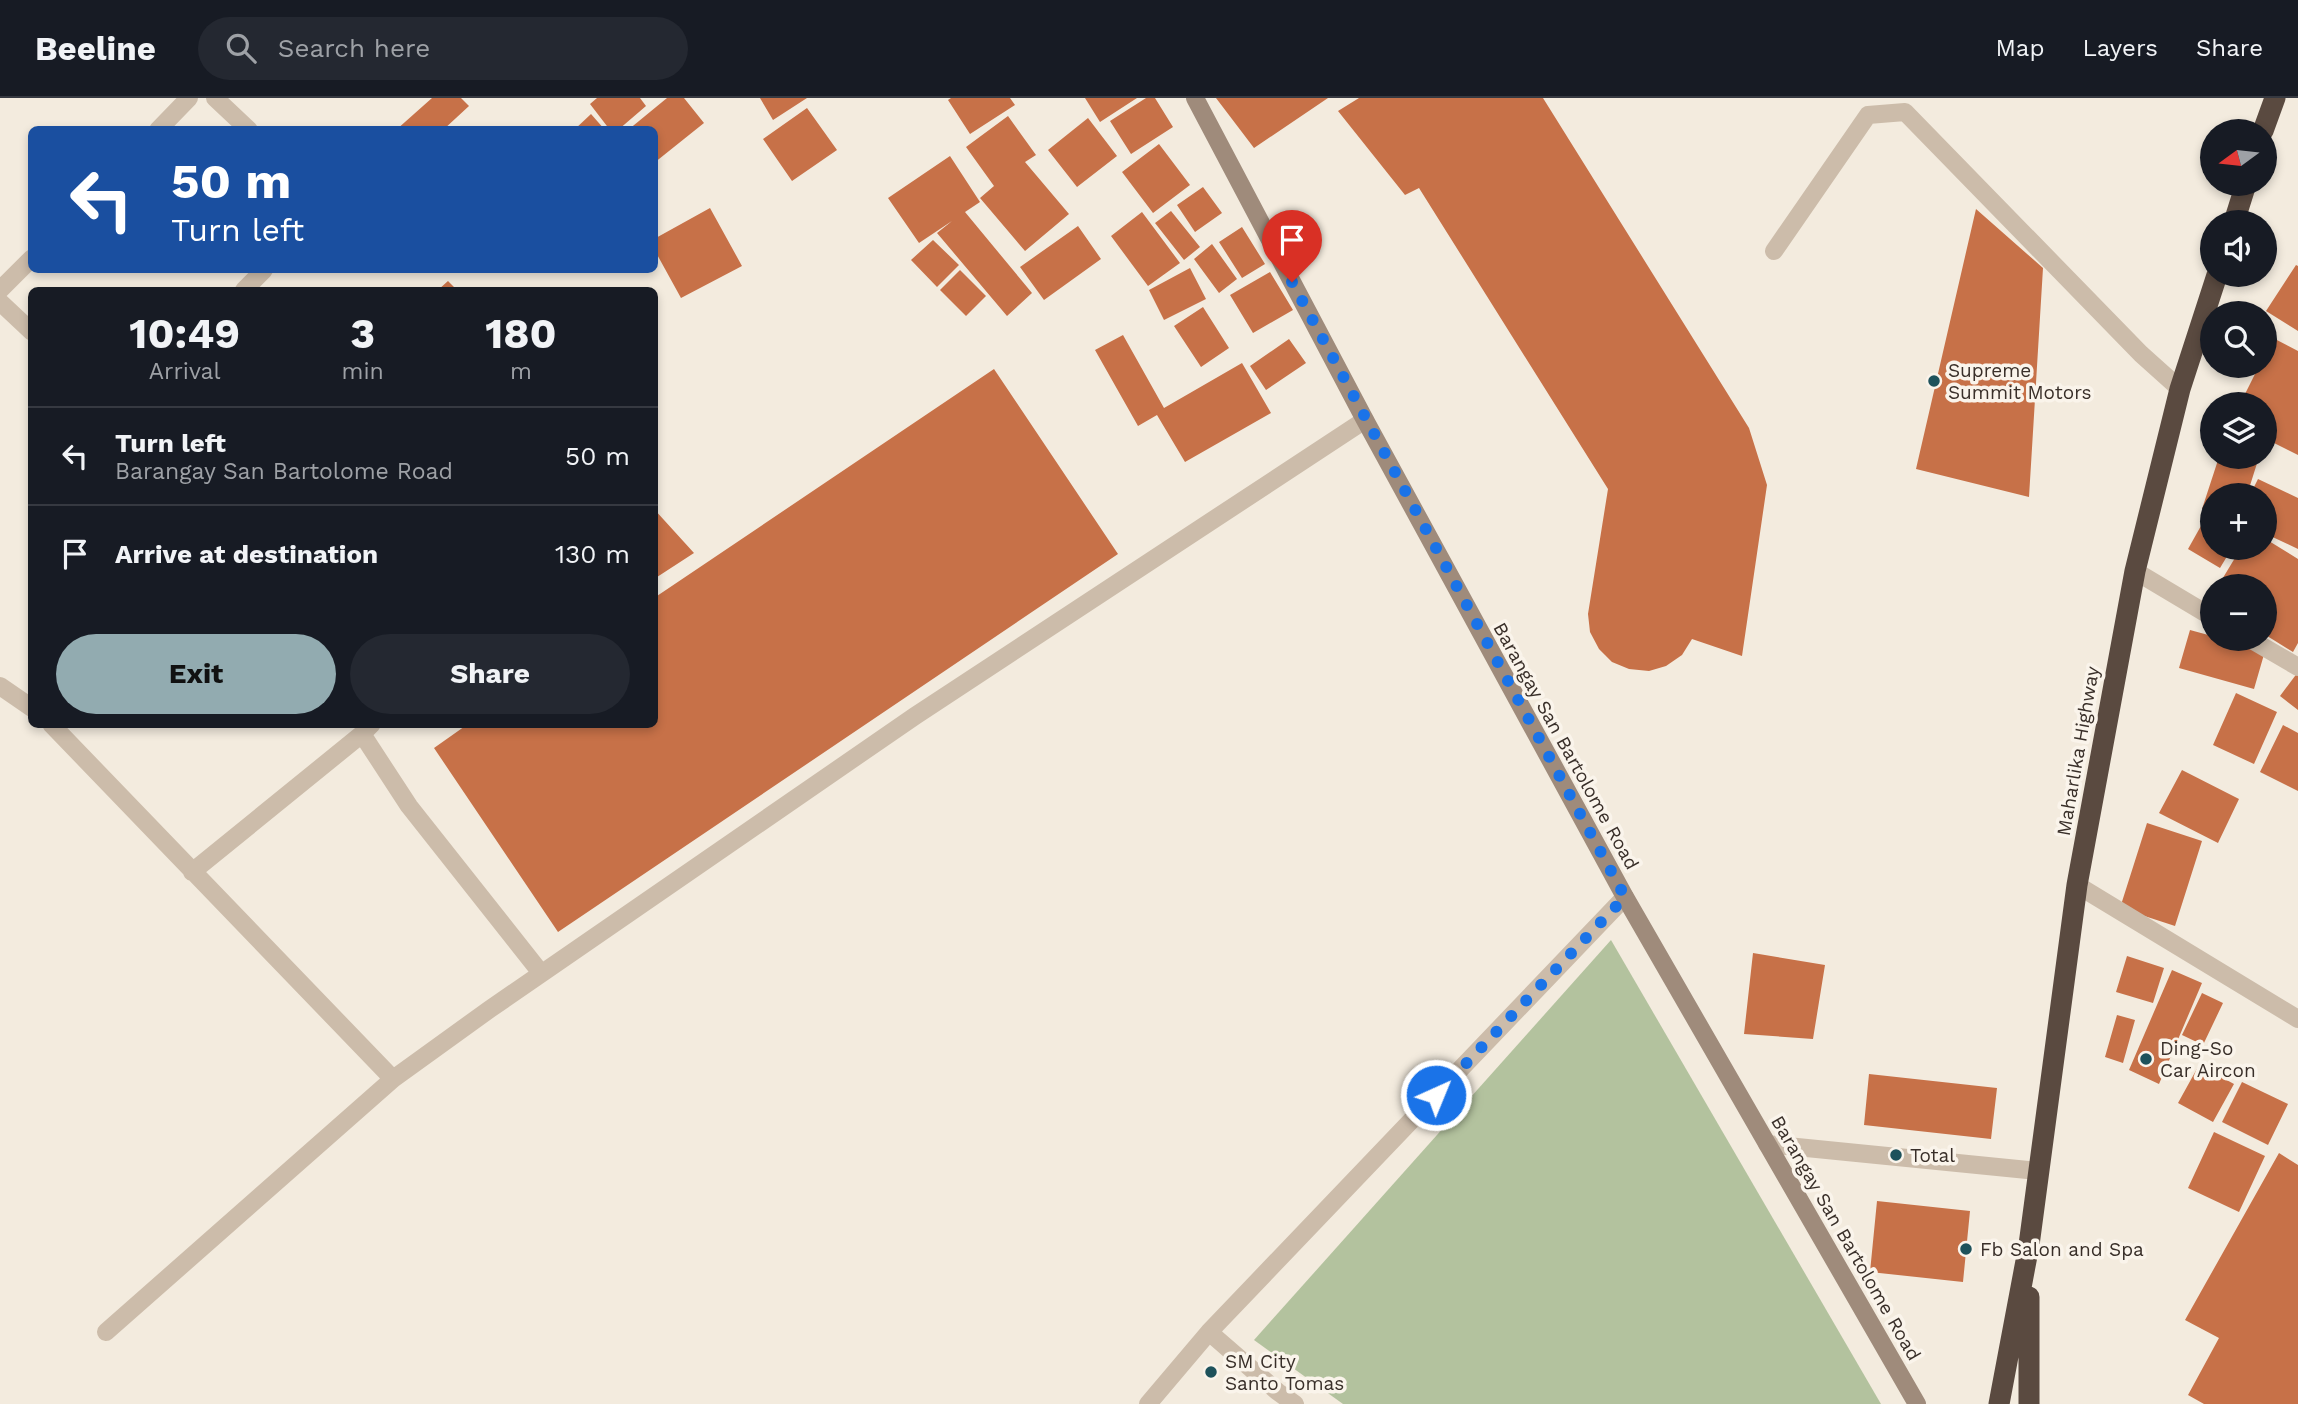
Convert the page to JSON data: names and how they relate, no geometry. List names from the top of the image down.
{
  "streets": {
    "highway": ["Maharlika Highway"],
    "street": ["Barangay San Bartolome Road"]
  },
  "places": [
    "Supreme Summit Motors",
    "Ding-So Car Aircon",
    "Total",
    "Fb Salon and Spa",
    "SM City Santo Tomas"
  ],
  "north": "left",
  "page": {
    "header": "Beeline",
    "search": "Search here",
    "nav": ["Map", "Layers", "Share"],
    "map_buttons": ["+", "−"],
    "turn": ["50 m", "Turn left"],
    "eta": [
      "10:49",
      "Arrival",
      "3",
      "min",
      "180",
      "m"
    ],
    "list": [
      {
        "name": "Turn left",
        "note": "Barangay San Bartolome Road",
        "value": "50 m"
      },
      {
        "name": "Arrive at destination",
        "value": "130 m"
      }
    ],
    "buttons": ["Exit", "Share"]
  }
}
